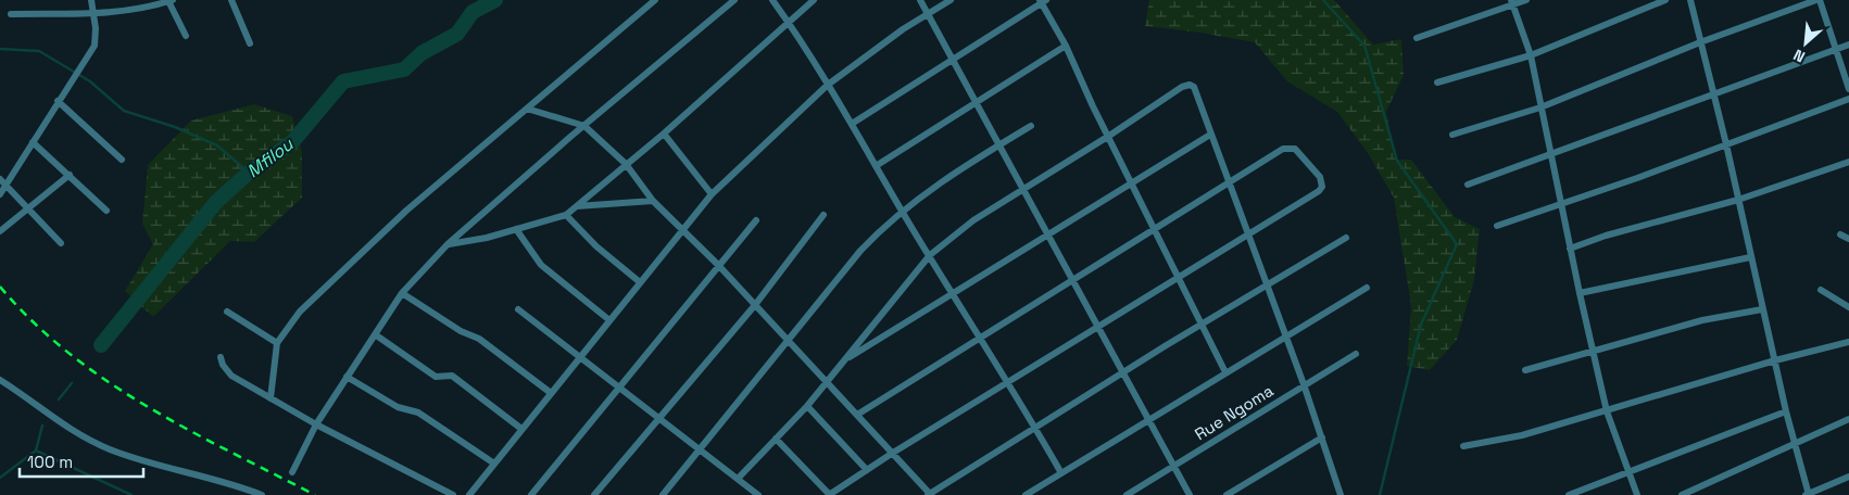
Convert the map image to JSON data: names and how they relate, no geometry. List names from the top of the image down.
{
  "streets": {
    "street": ["Rue Ngoma"]
  },
  "water": ["Mfilou"],
  "scale_bar": "100 m",
  "north": "bottom left"
}
